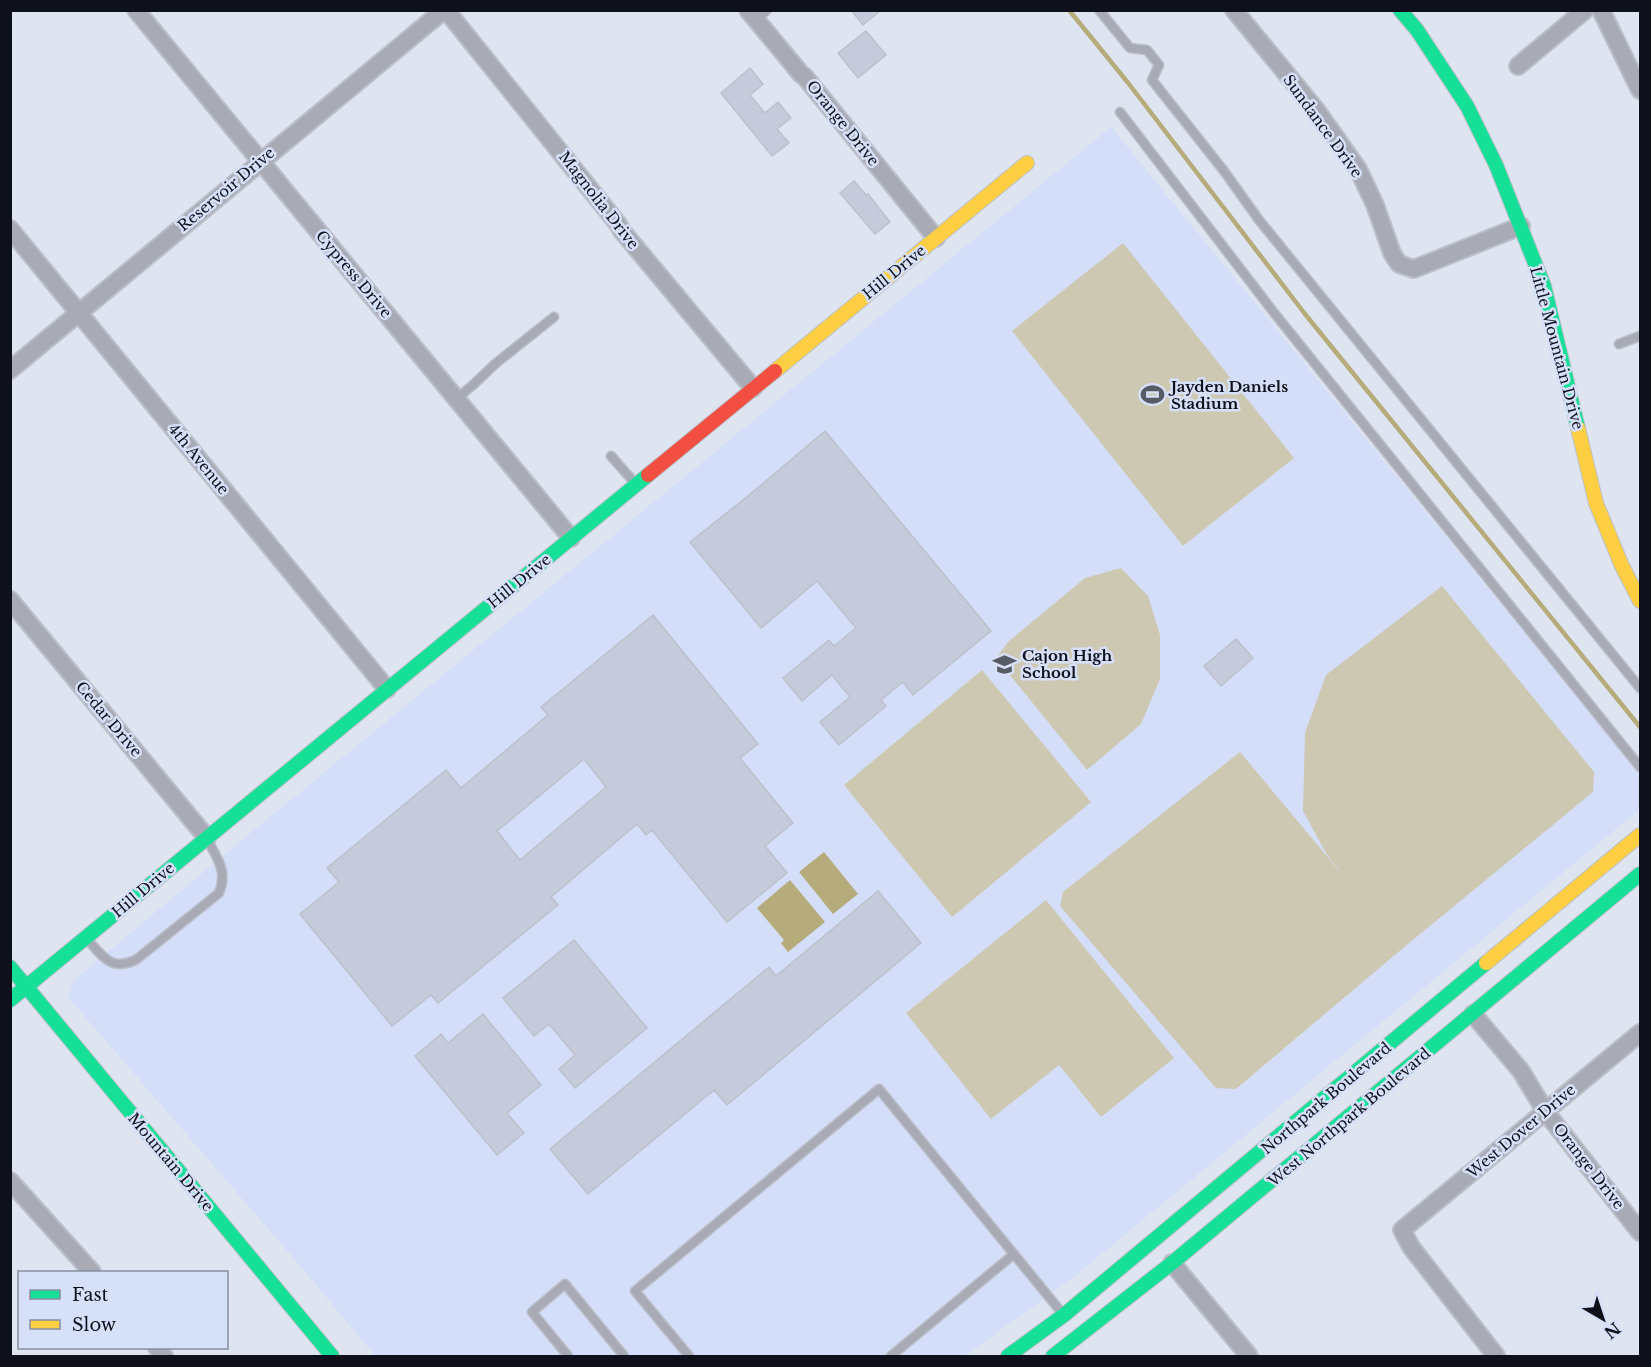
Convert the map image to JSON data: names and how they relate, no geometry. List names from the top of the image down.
{
  "streets": {
    "main road": [
      "Hill Drive",
      "Little Mountain Drive",
      "Northpark Boulevard",
      "West Northpark Boulevard",
      "Mountain Drive"
    ],
    "street": [
      "Orange Drive",
      "Sundance Drive",
      "Reservoir Drive",
      "Magnolia Drive",
      "Cypress Drive",
      "4th Avenue",
      "Cedar Drive",
      "West Dover Drive"
    ]
  },
  "crossings": [
    ["Orange Drive", "Hill Drive"],
    ["Orange Drive", "Northpark Boulevard"],
    ["Orange Drive", "West Northpark Boulevard"],
    ["Orange Drive", "West Dover Drive"],
    ["Sundance Drive", "Little Mountain Drive"],
    ["Reservoir Drive", "Magnolia Drive"],
    ["Reservoir Drive", "Cypress Drive"],
    ["Reservoir Drive", "4th Avenue"],
    ["Magnolia Drive", "Hill Drive"],
    ["Hill Drive", "Cypress Drive"],
    ["Hill Drive", "4th Avenue"],
    ["Hill Drive", "Cedar Drive"],
    ["Hill Drive", "Mountain Drive"],
    ["Northpark Boulevard", "West Northpark Boulevard"]
  ],
  "places": {
    "sports": ["Jayden Daniels Stadium"],
    "school or university": ["Cajon High School"]
  },
  "legend": ["Fast", "Slow"],
  "north": "bottom right"
}
